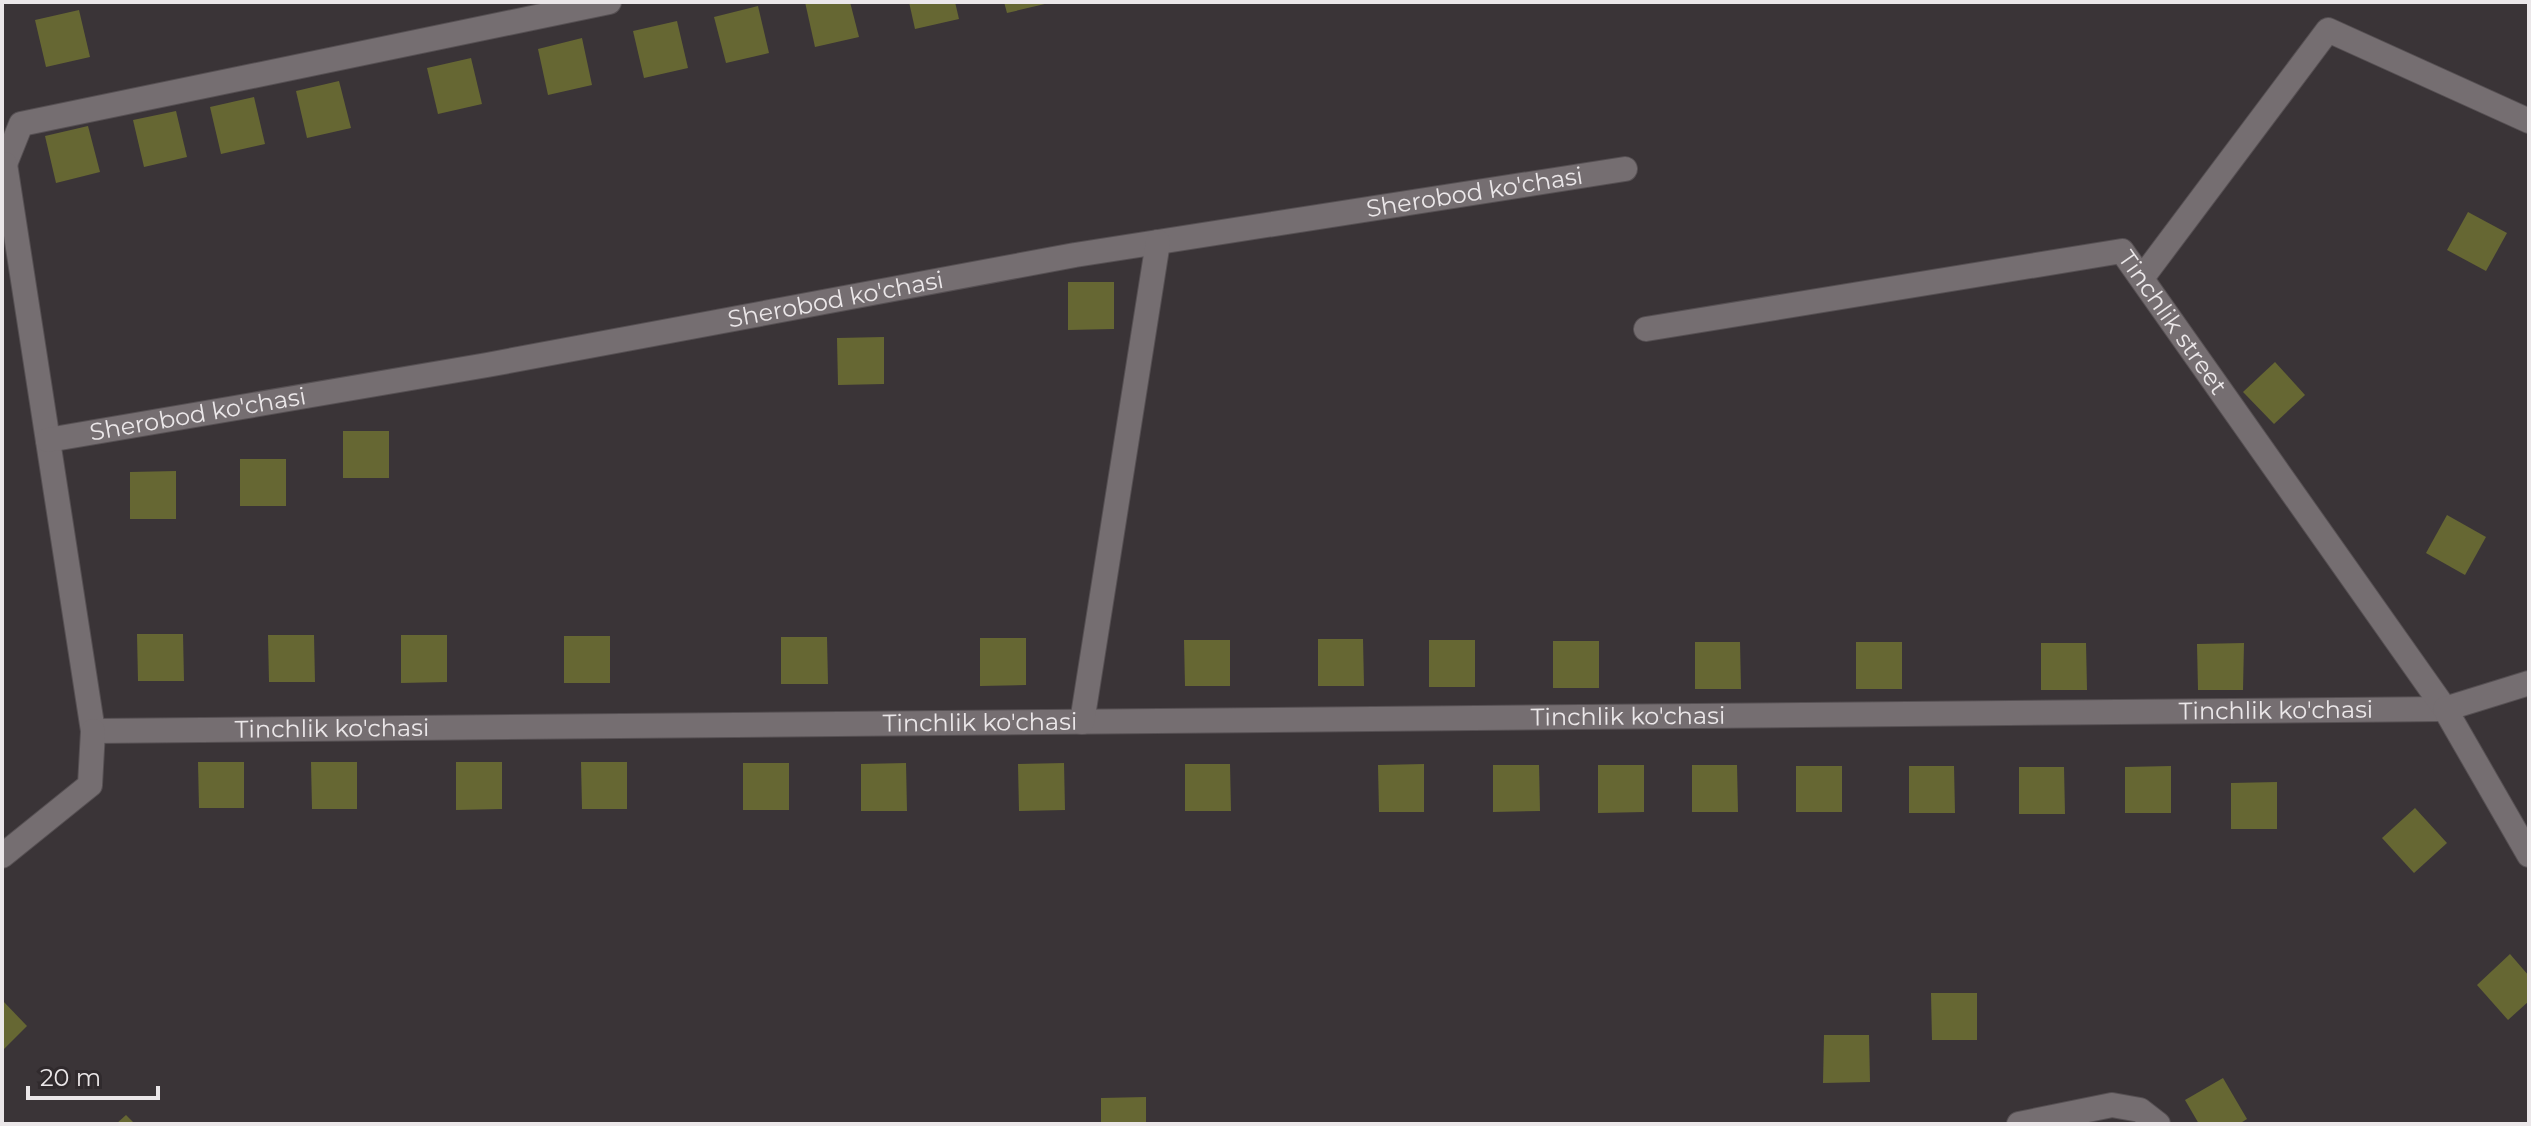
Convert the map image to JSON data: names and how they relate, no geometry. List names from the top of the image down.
{
  "streets": {
    "street": ["Sherobod ko'chasi", "Tinchlik street", "Tinchlik ko'chasi"]
  },
  "crossings": [
    ["Tinchlik street", "Tinchlik ko'chasi"]
  ],
  "scale_bar": "20 m"
}
